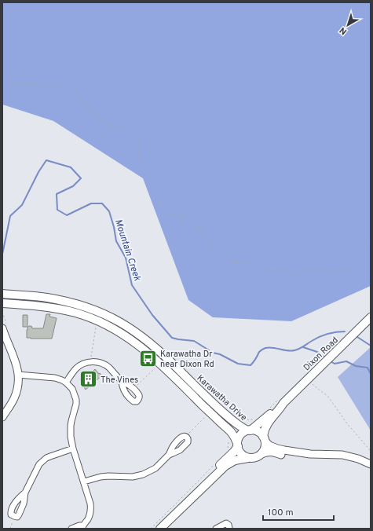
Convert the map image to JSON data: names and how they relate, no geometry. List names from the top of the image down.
{
  "streets": {
    "main road": ["Dixon Road", "Karawatha Drive"]
  },
  "crossings": [
    ["Dixon Road", "Karawatha Drive"]
  ],
  "water": ["Mountain Creek"],
  "places": {
    "bus stop": ["Karawatha Dr near Dixon Rd"],
    "building": ["The Vines"]
  },
  "scale_bar": "100 m",
  "north": "bottom left"
}
